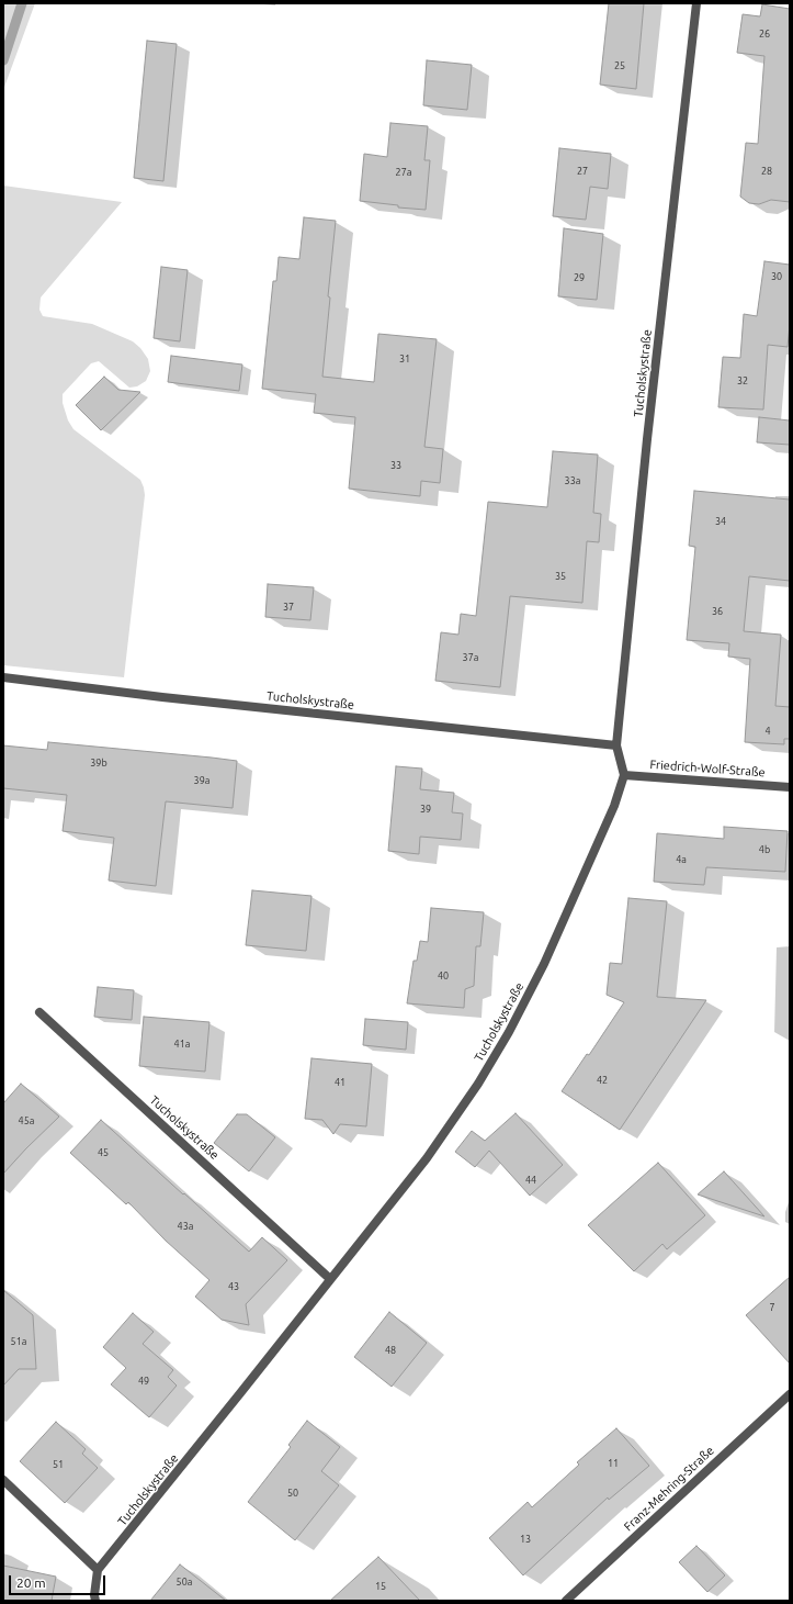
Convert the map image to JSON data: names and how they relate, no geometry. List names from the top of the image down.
{
  "streets": {
    "street": ["Tucholskystraße", "Friedrich-Wolf-Straße", "Franz-Mehring-Straße"]
  },
  "crossings": [
    ["Tucholskystraße", "Friedrich-Wolf-Straße"]
  ],
  "house_numbers": [
    "26",
    "25",
    "27",
    "28",
    "27a",
    "30",
    "29",
    "31",
    "32",
    "33",
    "33a",
    "34",
    "35",
    "37",
    "36",
    "37a",
    "4",
    "39b",
    "39a",
    "39",
    "4b",
    "4a",
    "40",
    "41a",
    "42",
    "41",
    "45a",
    "45",
    "44",
    "43a",
    "43",
    "7",
    "51a",
    "48",
    "49",
    "11",
    "51",
    "50",
    "13",
    "50a",
    "15"
  ],
  "scale_bar": "20 m"
}
